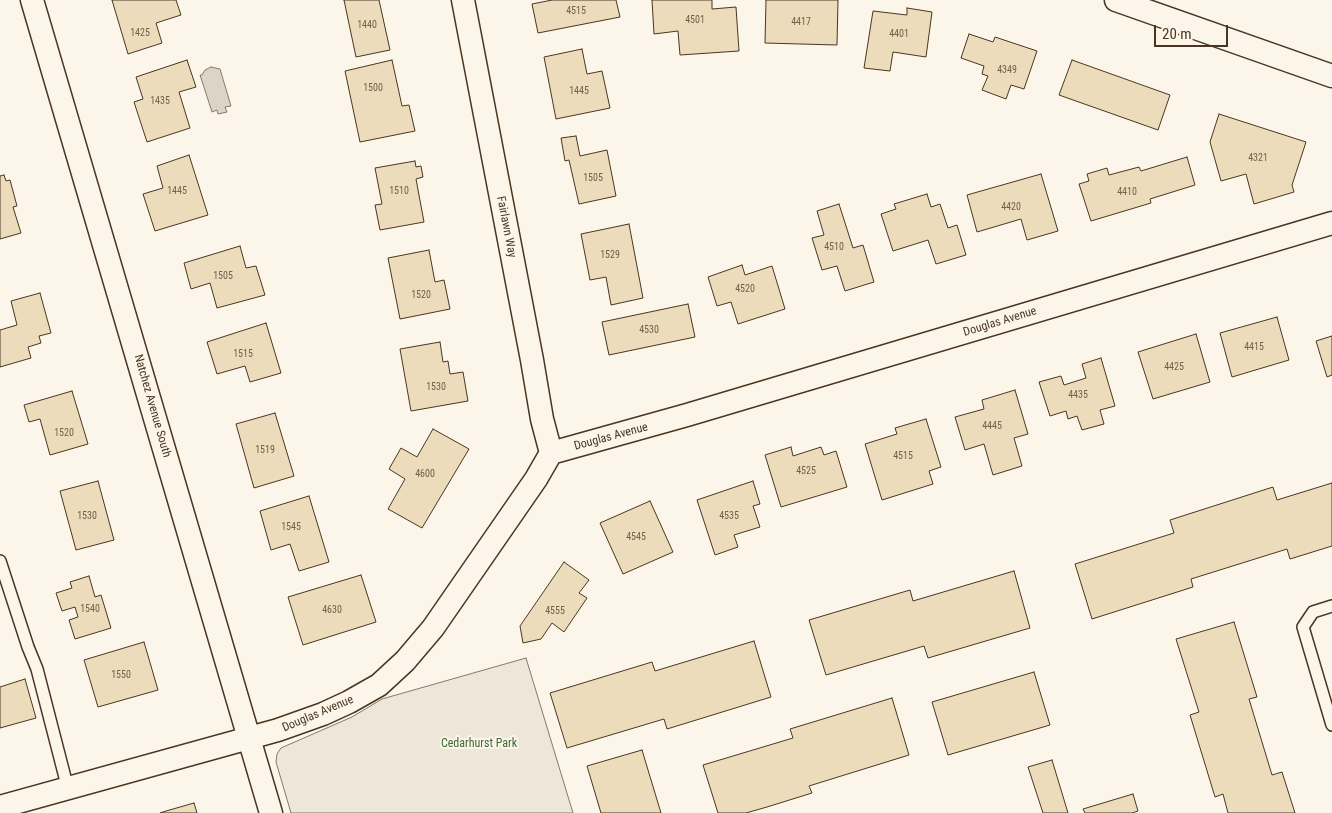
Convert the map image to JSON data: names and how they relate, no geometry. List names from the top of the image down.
{
  "streets": {
    "street": ["Fairlawn Way", "Douglas Avenue", "Natchez Avenue South"]
  },
  "crossings": [
    ["Fairlawn Way", "Douglas Avenue"],
    ["Douglas Avenue", "Natchez Avenue South"]
  ],
  "parks": ["Cedarhurst Park"],
  "house_numbers": [
    "4515",
    "4501",
    "4417",
    "1440",
    "1425",
    "4401",
    "4349",
    "1500",
    "1445",
    "1435",
    "4321",
    "1505",
    "1445",
    "1510",
    "4410",
    "4420",
    "4510",
    "1529",
    "1505",
    "4520",
    "1520",
    "4530",
    "4415",
    "1515",
    "4425",
    "1530",
    "4435",
    "4445",
    "1520",
    "1519",
    "4515",
    "4525",
    "4600",
    "1530",
    "4535",
    "1545",
    "4545",
    "1540",
    "4630",
    "4555",
    "1550"
  ],
  "scale_bar": "20 m"
}
